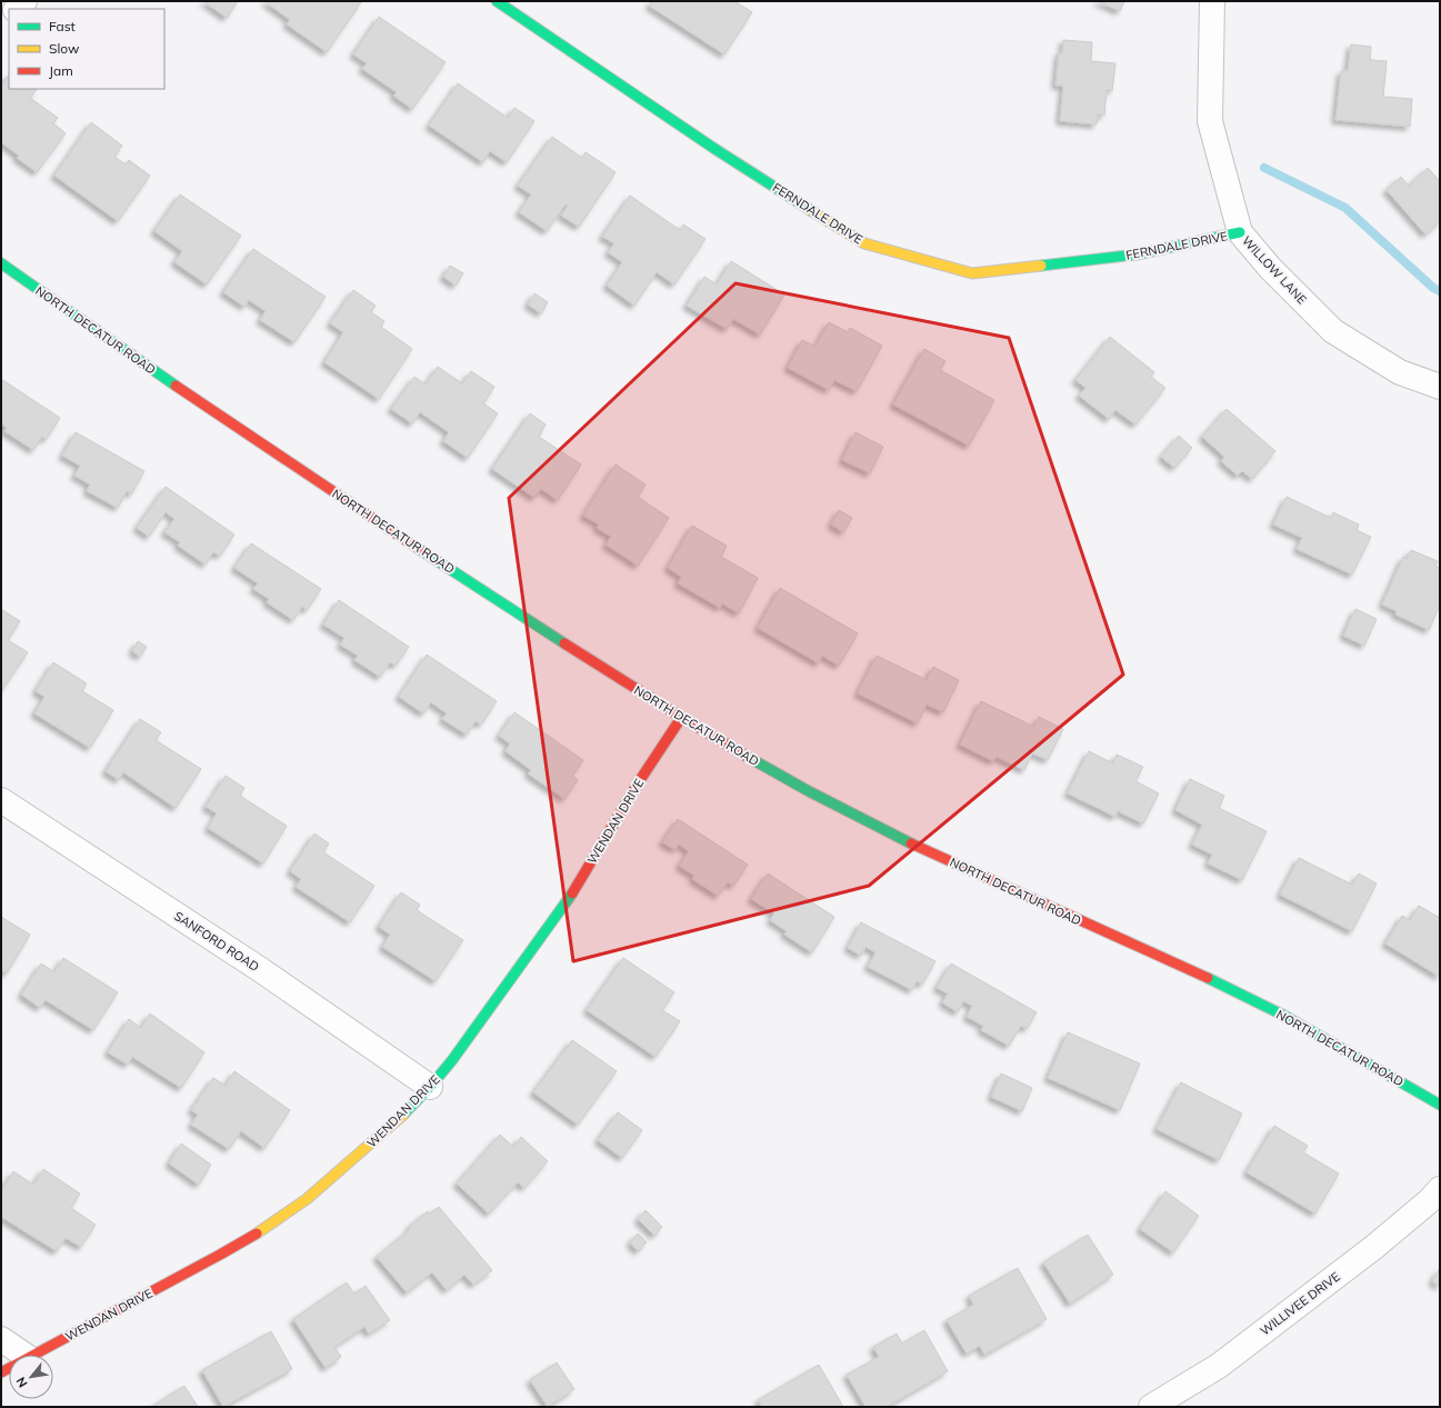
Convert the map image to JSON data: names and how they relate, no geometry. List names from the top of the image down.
{
  "streets": {
    "street": [
      "FERNDALE DRIVE",
      "WILLOW LANE",
      "NORTH DECATUR ROAD",
      "WENDAN DRIVE",
      "SANFORD ROAD",
      "WILLIVEE DRIVE"
    ]
  },
  "crossings": [
    ["FERNDALE DRIVE", "WILLOW LANE"],
    ["NORTH DECATUR ROAD", "WENDAN DRIVE"],
    ["WENDAN DRIVE", "SANFORD ROAD"]
  ],
  "legend": ["Fast", "Slow", "Jam"],
  "north": "bottom left"
}
